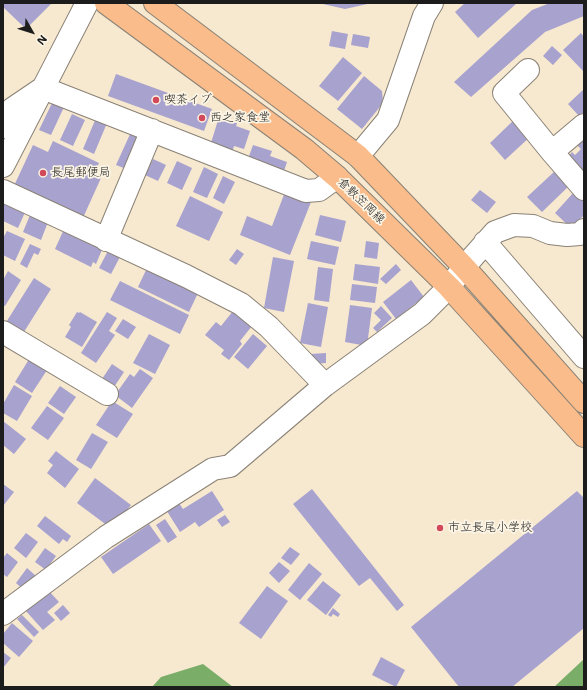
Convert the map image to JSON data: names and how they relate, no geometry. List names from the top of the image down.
{
  "streets": {
    "main road": ["倉敷笠岡線"]
  },
  "places": [
    "喫茶イブ",
    "西之家食堂",
    "長尾郵便局",
    "市立長尾小学校"
  ],
  "north": "bottom right"
}
